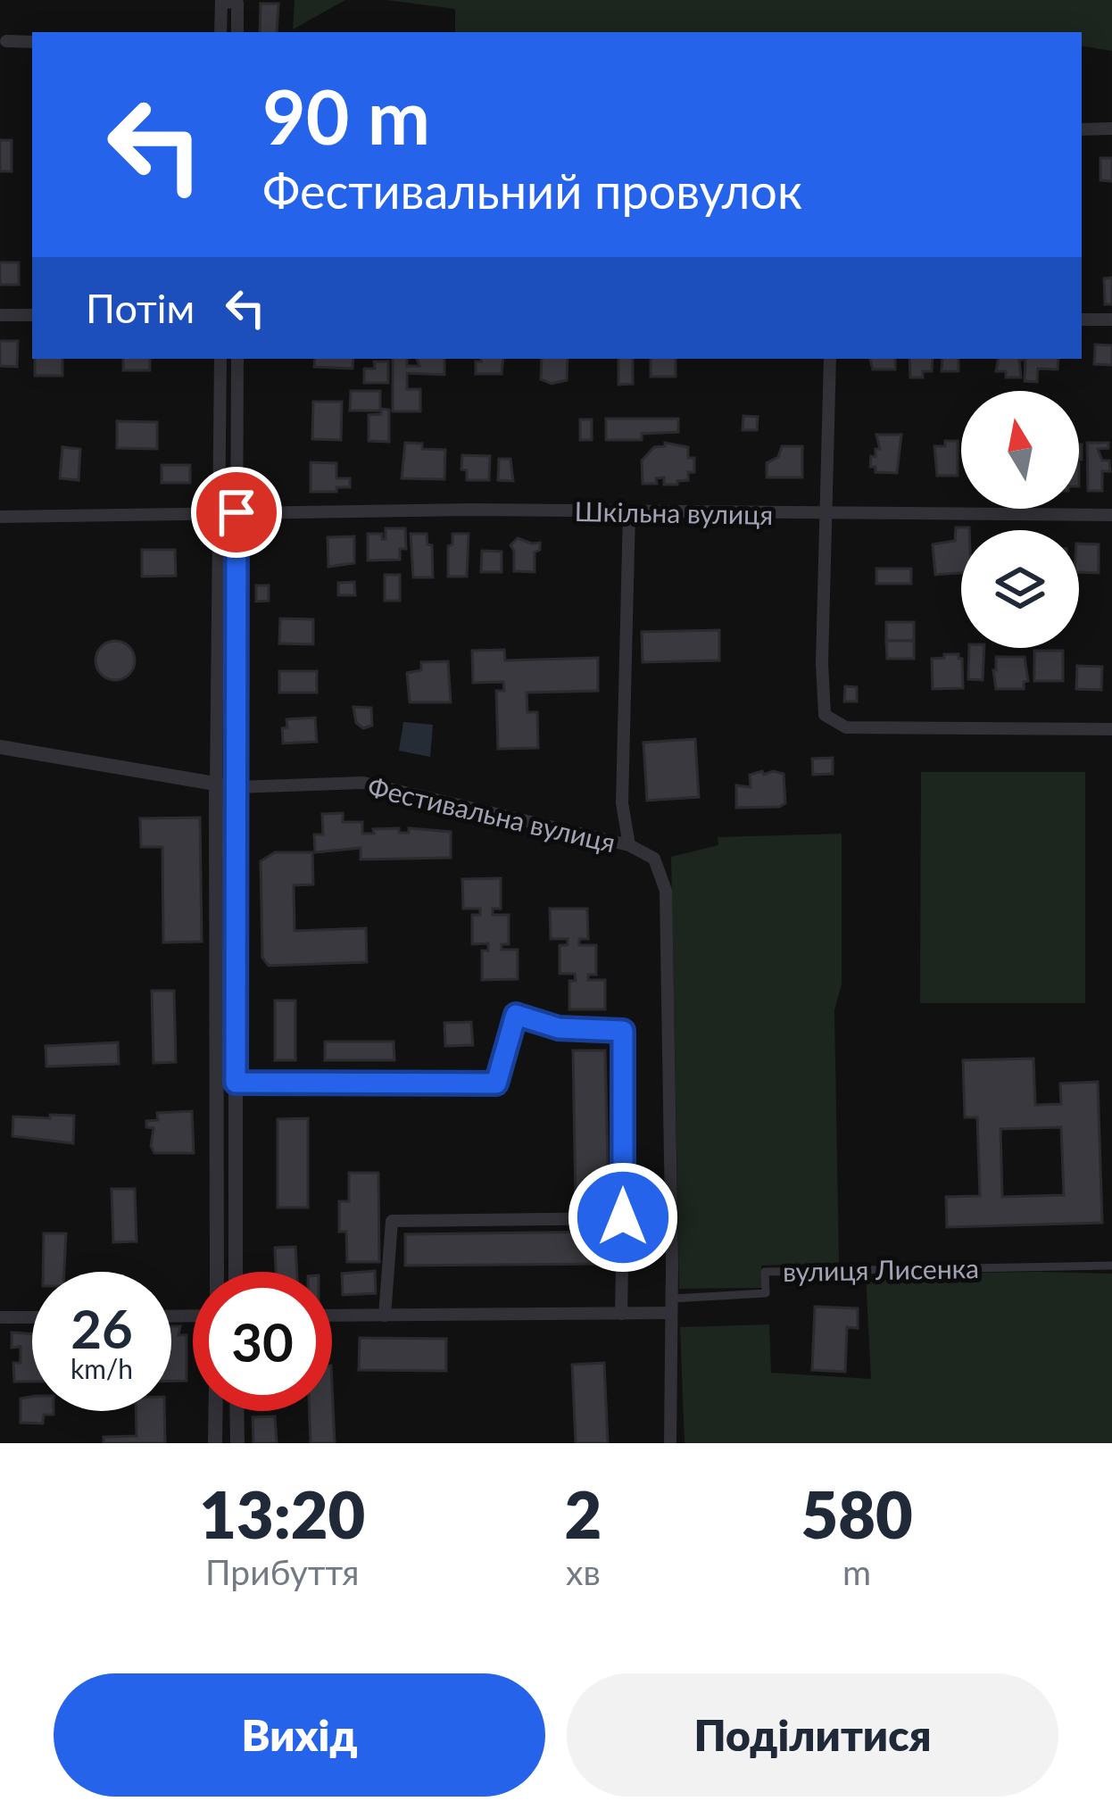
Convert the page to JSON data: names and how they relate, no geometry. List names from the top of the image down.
{
  "streets": {
    "street": ["Шкільна вулиця", "Фестивальна вулиця", "вулиця Лисенка"]
  },
  "crossings": [
    ["Фестивальна вулиця", "вулиця Лисенка"]
  ],
  "north": "top",
  "page": {
    "turn": ["90 m", "Фестивальний провулок"],
    "then": "Потім",
    "speed": "26 km/h",
    "limit": "30",
    "eta": [
      "13:20",
      "Прибуття",
      "2",
      "хв",
      "580",
      "m"
    ],
    "buttons": ["Вихід", "Поділитися"]
  }
}
